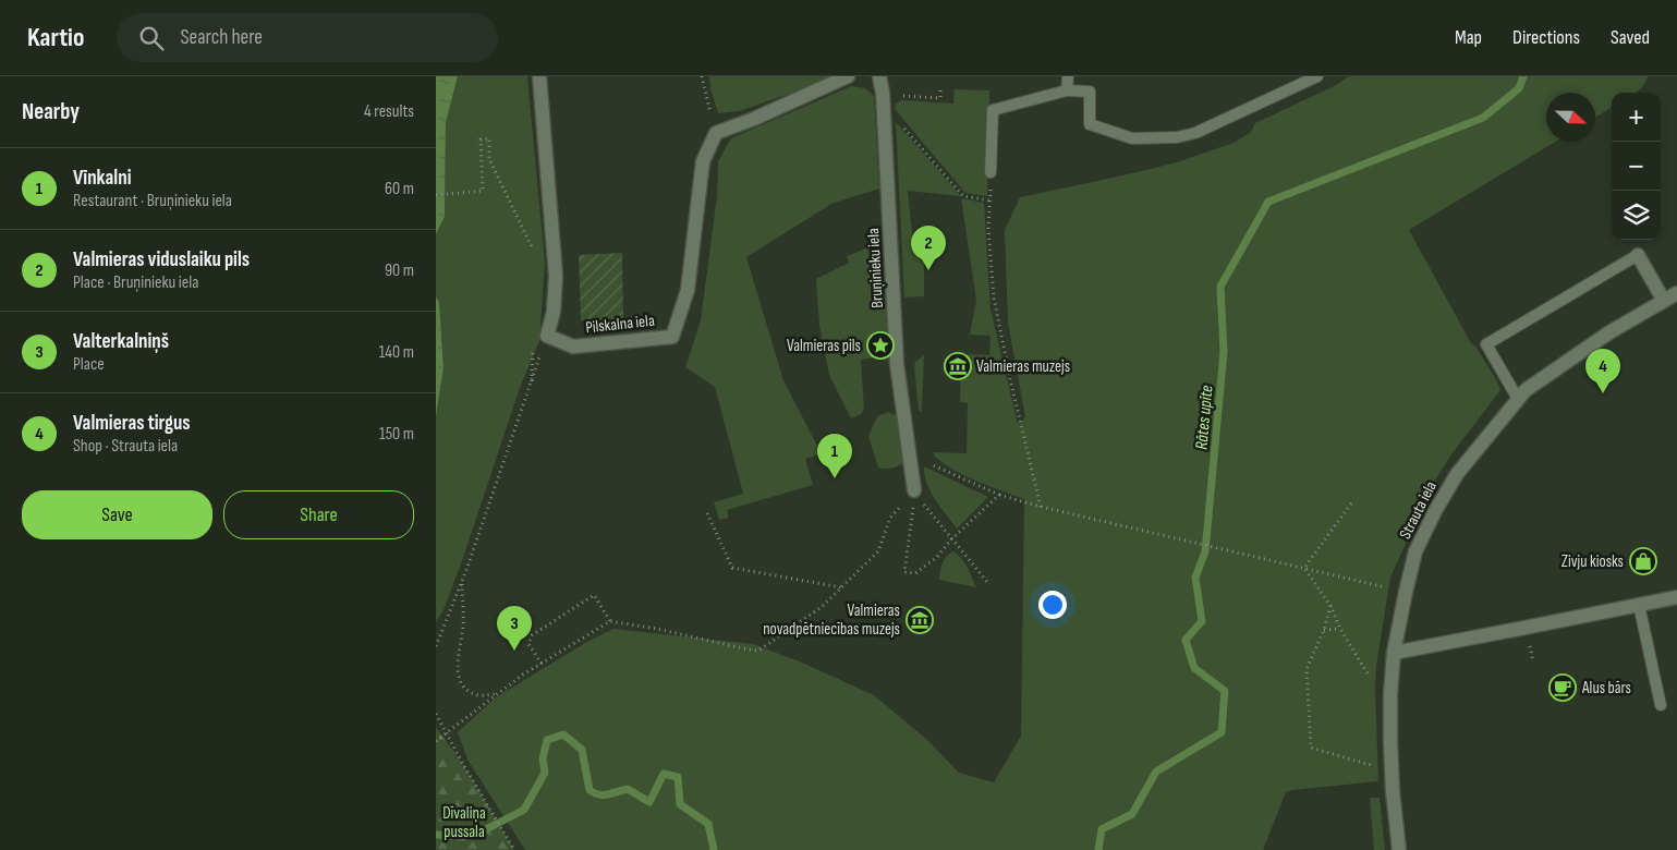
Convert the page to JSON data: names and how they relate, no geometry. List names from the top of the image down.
{
  "streets": {
    "street": ["Bruņinieku iela", "Pilskalna iela", "Strauta iela"]
  },
  "water": ["Rātes upīte"],
  "parks": ["Dīvaliņa pussala"],
  "places": {
    "place": ["Valmieras pils"],
    "museum": ["Valmieras muzejs", "Valmieras novadpētniecības muzejs"],
    "shop": ["Zivju kiosks"],
    "cafe": ["Alus bārs"]
  },
  "north": "right",
  "page": {
    "header": "Kartio",
    "search": "Search here",
    "nav": ["Map", "Directions", "Saved"],
    "heading": ["Nearby", "4 results"],
    "map_buttons": ["+", "−"],
    "list": [
      {
        "mark": "1",
        "name": "Vīnkalni",
        "note": "Restaurant · Bruņinieku iela",
        "value": "60 m"
      },
      {
        "mark": "2",
        "name": "Valmieras viduslaiku pils",
        "note": "Place · Bruņinieku iela",
        "value": "90 m"
      },
      {
        "mark": "3",
        "name": "Valterkalniņš",
        "note": "Place",
        "value": "140 m"
      },
      {
        "mark": "4",
        "name": "Valmieras tirgus",
        "note": "Shop · Strauta iela",
        "value": "150 m"
      }
    ],
    "pins": [
      "2",
      "4",
      "1",
      "3"
    ],
    "buttons": ["Save", "Share"]
  }
}
